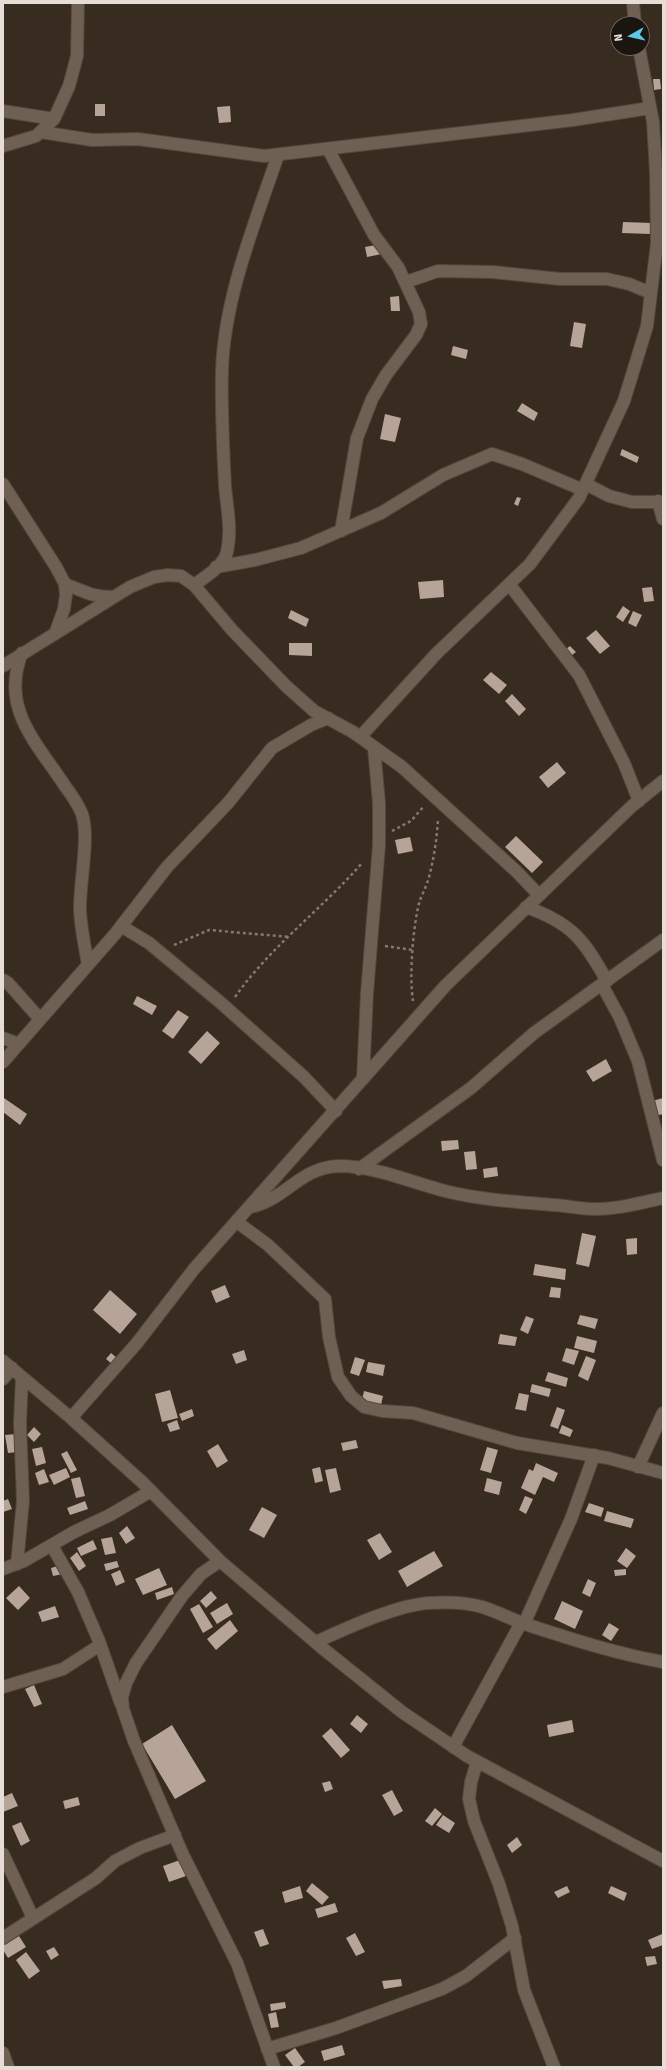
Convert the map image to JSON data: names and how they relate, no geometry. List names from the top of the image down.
{
  "north": "left"
}
